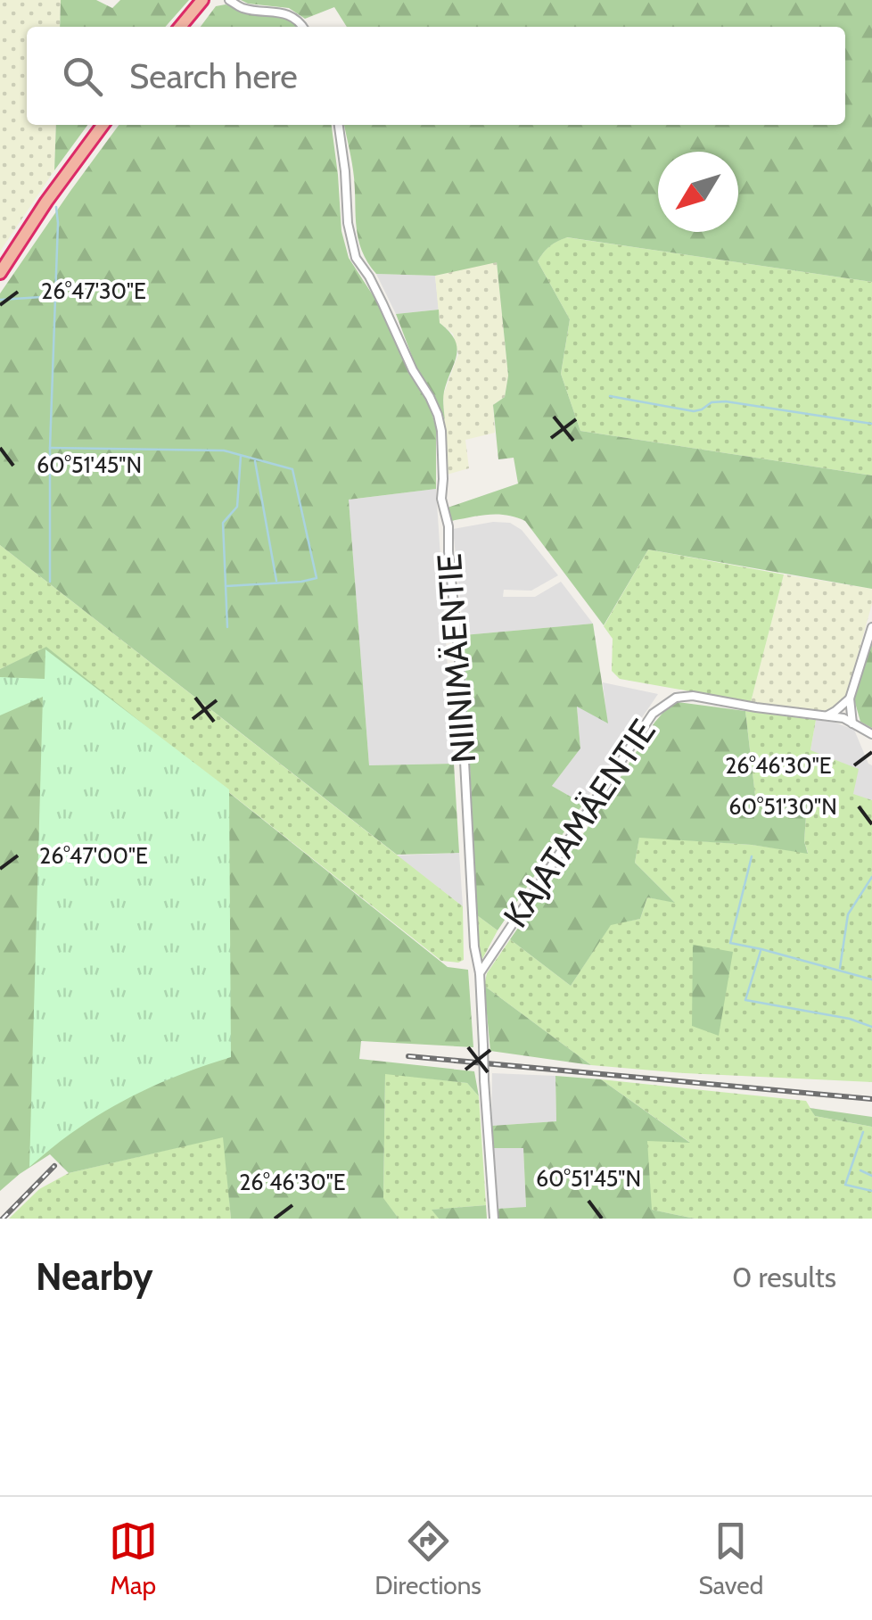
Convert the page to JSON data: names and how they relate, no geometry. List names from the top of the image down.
{
  "streets": {
    "street": ["NIINIMÄENTIE", "KAJATAMÄENTIE"]
  },
  "crossings": [
    ["NIINIMÄENTIE", "KAJATAMÄENTIE"]
  ],
  "north": "bottom left",
  "page": {
    "search": "Search here",
    "heading": ["Nearby", "0 results"],
    "nav": ["Map", "Directions", "Saved"]
  },
  "coordinates": [
    "26°47'30\"E",
    "60°51'45\"N",
    "26°46'30\"E",
    "60°51'30\"N",
    "26°47'00\"E"
  ]
}
